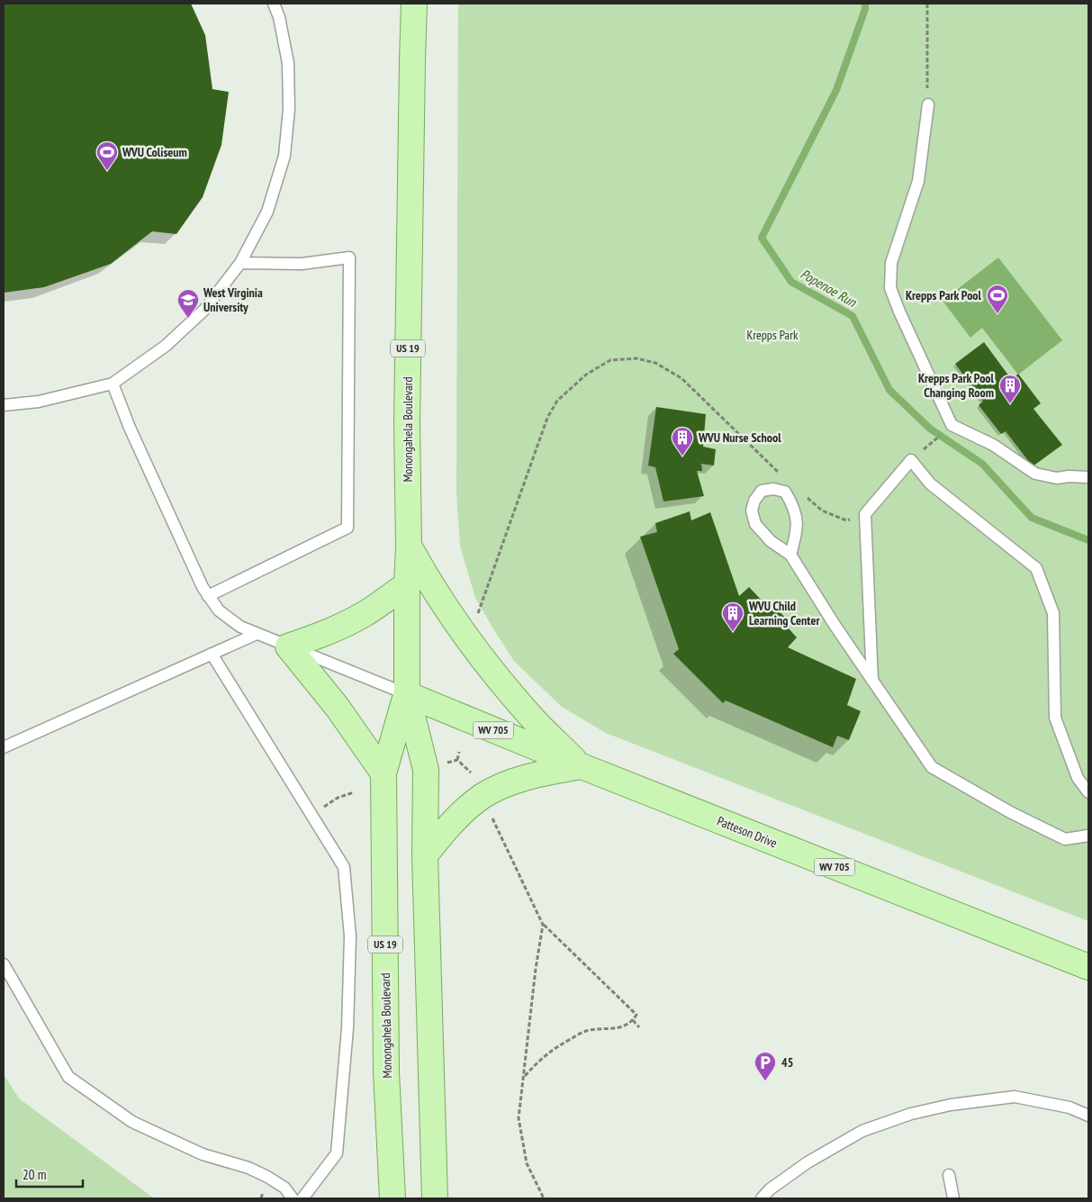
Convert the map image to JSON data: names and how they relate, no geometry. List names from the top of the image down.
{
  "streets": {
    "main road": [
      "US 19",
      "Monongahela Boulevard",
      "WV 705",
      "Patteson Drive"
    ]
  },
  "crossings": [
    ["Monongahela Boulevard", "Patteson Drive"]
  ],
  "water": ["Popenoe Run"],
  "parks": ["Krepps Park"],
  "places": {
    "sports": ["WVU Coliseum", "Krepps Park Pool"],
    "school or university": ["West Virginia University"],
    "building": ["Krepps Park Pool Changing Room", "WVU Nurse School", "WVU Child Learning Center"],
    "parking": ["45"]
  },
  "scale_bar": "20 m"
}
